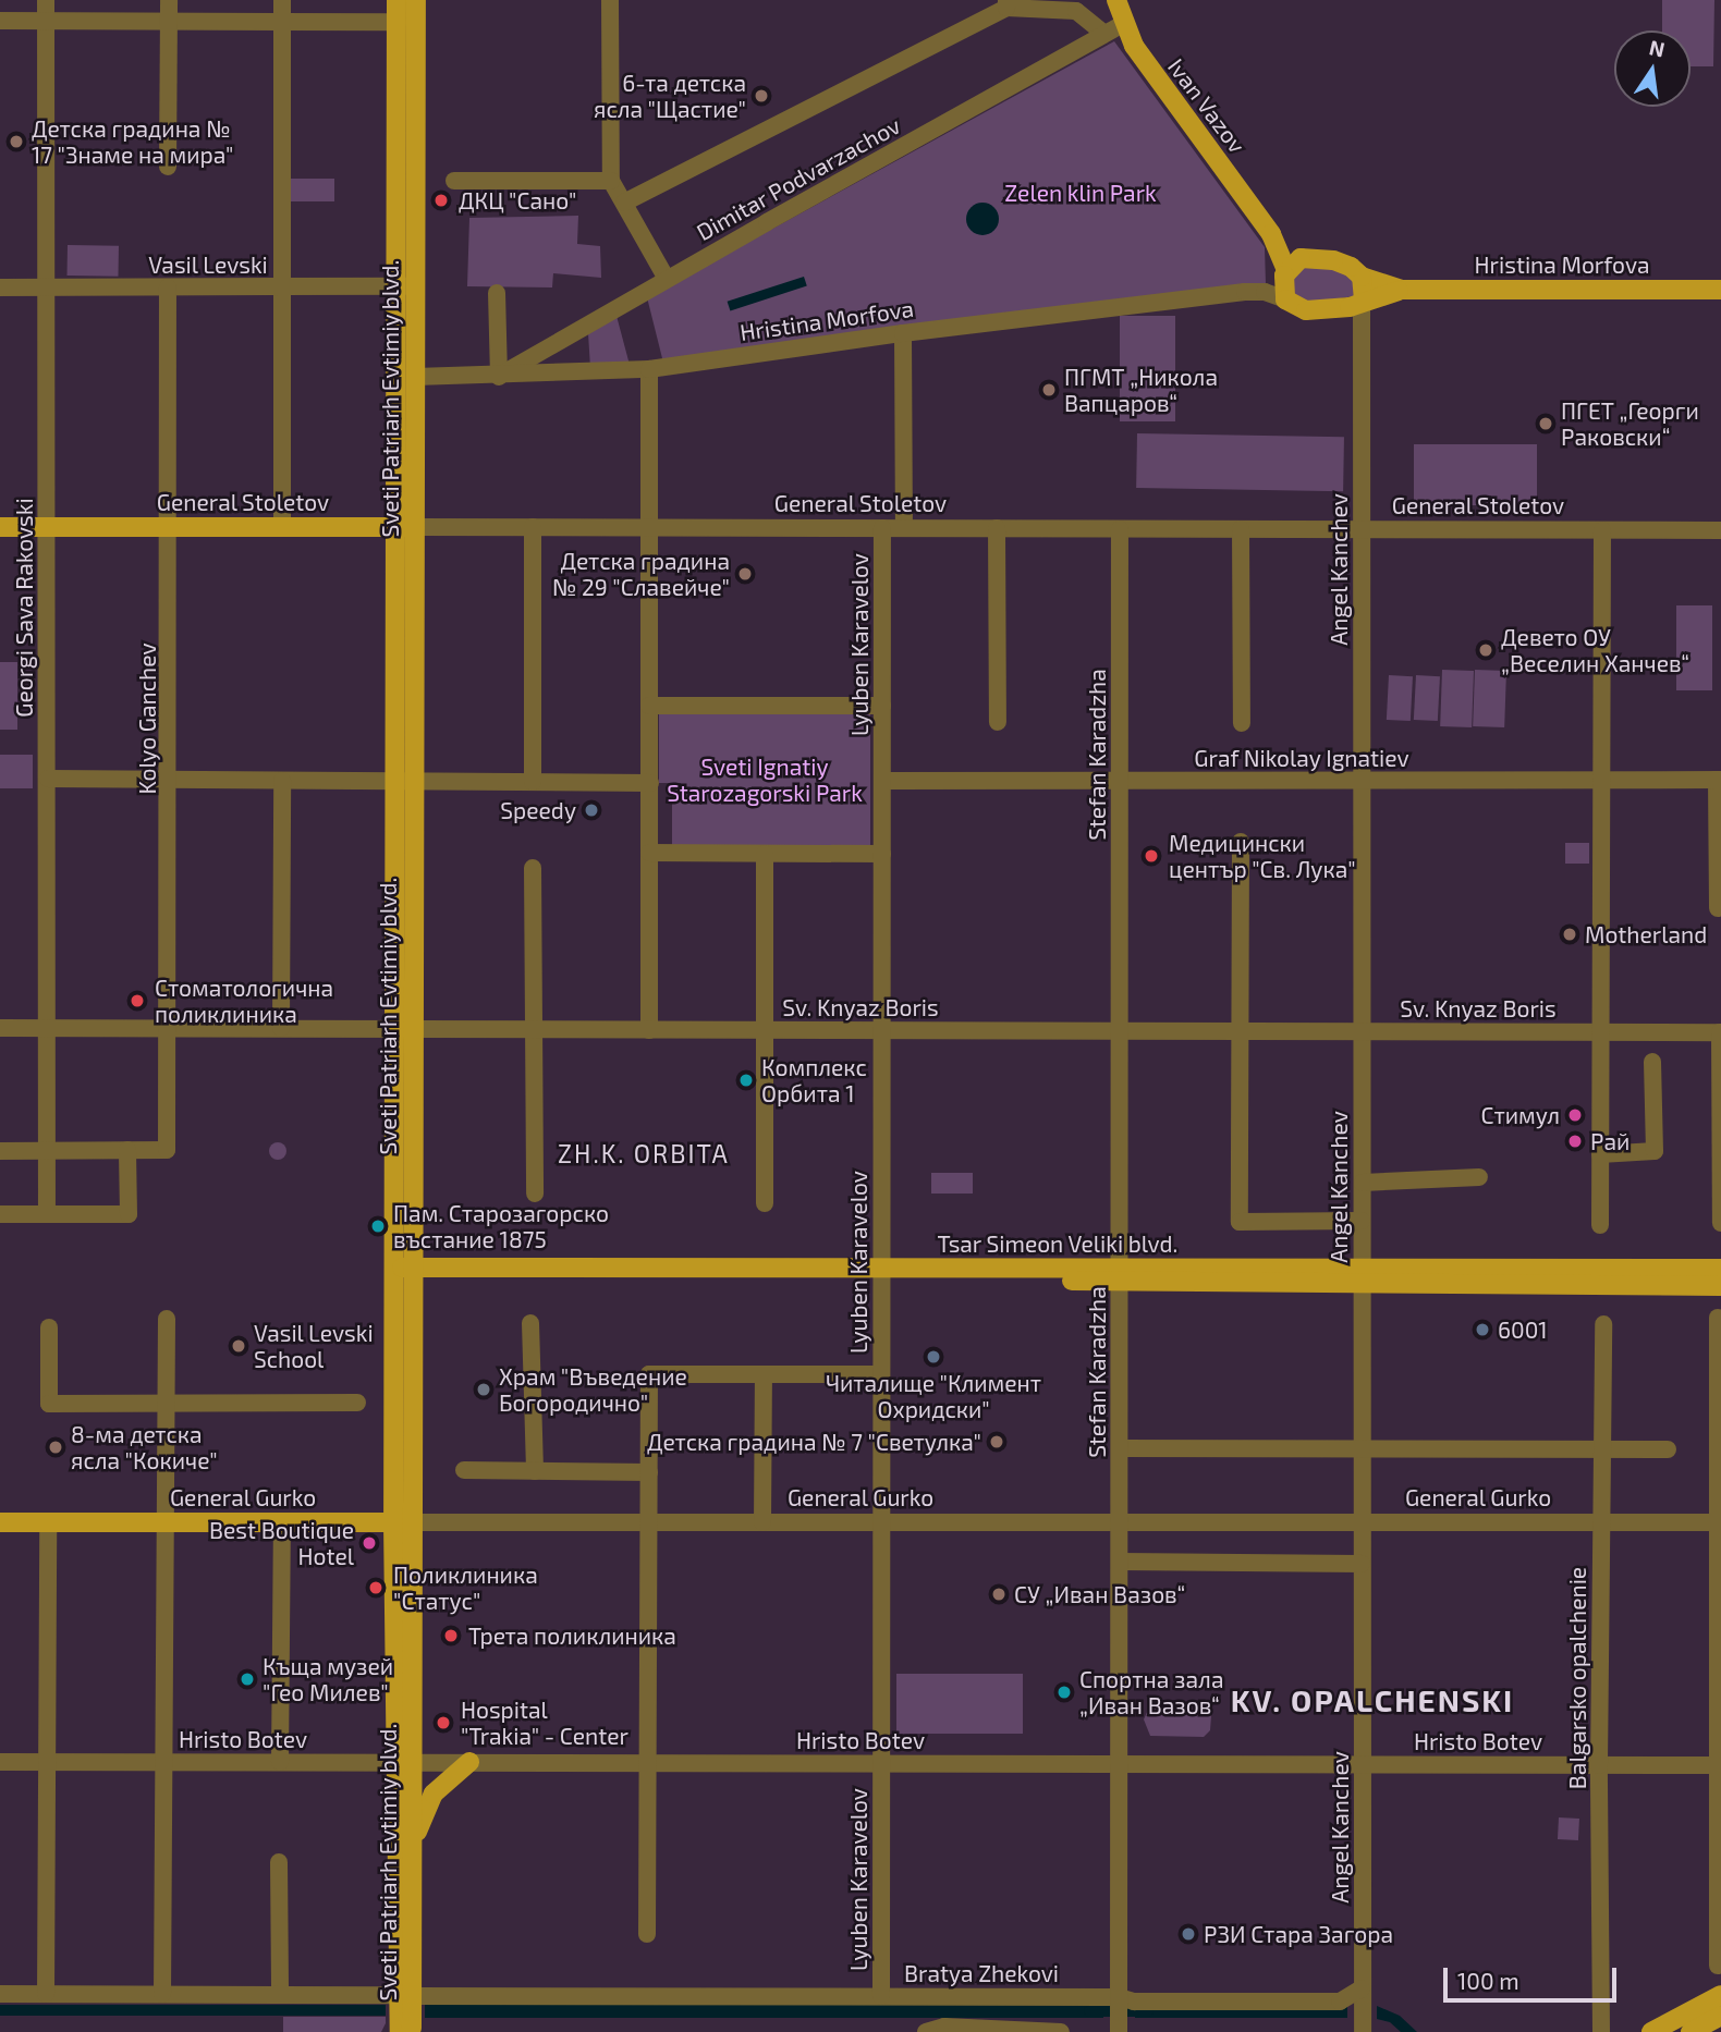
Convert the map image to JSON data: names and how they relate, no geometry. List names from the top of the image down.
{
  "streets": {
    "main road": [
      "Ivan Vazov",
      "Hristina Morfova",
      "Sveti Patriarh Evtimiy blvd.",
      "General Stoletov",
      "Tsar Simeon Veliki blvd.",
      "General Gurko"
    ],
    "street": [
      "Dimitar Podvarzachov",
      "Vasil Levski",
      "Angel Kanchev",
      "Georgi Sava Rakovski",
      "Lyuben Karavelov",
      "Kolyo Ganchev",
      "Stefan Karadzha",
      "Graf Nikolay Ignatiev",
      "Sv. Knyaz Boris",
      "Balgarsko opalchenie",
      "Hristo Botev",
      "Bratya Zhekovi"
    ]
  },
  "crossings": [
    ["Ivan Vazov", "Dimitar Podvarzachov"],
    ["Ivan Vazov", "Hristina Morfova"],
    ["Ivan Vazov", "Angel Kanchev"],
    ["Dimitar Podvarzachov", "Hristina Morfova"],
    ["Vasil Levski", "Sveti Patriarh Evtimiy blvd."],
    ["Vasil Levski", "Georgi Sava Rakovski"],
    ["Vasil Levski", "Kolyo Ganchev"],
    ["Hristina Morfova", "Sveti Patriarh Evtimiy blvd."],
    ["Hristina Morfova", "Angel Kanchev"],
    ["Sveti Patriarh Evtimiy blvd.", "General Stoletov"],
    ["Sveti Patriarh Evtimiy blvd.", "Sv. Knyaz Boris"],
    ["Sveti Patriarh Evtimiy blvd.", "Tsar Simeon Veliki blvd."],
    ["Sveti Patriarh Evtimiy blvd.", "General Gurko"],
    ["Sveti Patriarh Evtimiy blvd.", "Hristo Botev"],
    ["Sveti Patriarh Evtimiy blvd.", "Bratya Zhekovi"],
    ["General Stoletov", "Angel Kanchev"],
    ["General Stoletov", "Georgi Sava Rakovski"],
    ["General Stoletov", "Lyuben Karavelov"],
    ["General Stoletov", "Kolyo Ganchev"],
    ["General Stoletov", "Stefan Karadzha"],
    ["Angel Kanchev", "Graf Nikolay Ignatiev"],
    ["Angel Kanchev", "Sv. Knyaz Boris"],
    ["Angel Kanchev", "Tsar Simeon Veliki blvd."],
    ["Angel Kanchev", "General Gurko"],
    ["Angel Kanchev", "Hristo Botev"],
    ["Angel Kanchev", "Bratya Zhekovi"],
    ["Georgi Sava Rakovski", "Sv. Knyaz Boris"],
    ["Lyuben Karavelov", "Graf Nikolay Ignatiev"],
    ["Lyuben Karavelov", "Sv. Knyaz Boris"],
    ["Lyuben Karavelov", "Tsar Simeon Veliki blvd."],
    ["Lyuben Karavelov", "General Gurko"],
    ["Lyuben Karavelov", "Hristo Botev"],
    ["Lyuben Karavelov", "Bratya Zhekovi"],
    ["Kolyo Ganchev", "Sv. Knyaz Boris"],
    ["Stefan Karadzha", "Graf Nikolay Ignatiev"],
    ["Stefan Karadzha", "Sv. Knyaz Boris"],
    ["Stefan Karadzha", "Tsar Simeon Veliki blvd."],
    ["Stefan Karadzha", "General Gurko"],
    ["Stefan Karadzha", "Hristo Botev"],
    ["Stefan Karadzha", "Bratya Zhekovi"],
    ["General Gurko", "Balgarsko opalchenie"],
    ["Balgarsko opalchenie", "Hristo Botev"]
  ],
  "districts": ["ZH.K. ORBITA", "KV. OPALCHENSKI"],
  "parks": ["Zelen klin Park", "Sveti Ignatiy Starozagorski Park"],
  "places": [
    "6-та детска ясла \"Щастие\"",
    "Детска градина № 17 \"Знаме на мира\"",
    "ДКЦ \"Сано\"",
    "ПГМТ „Никола Вапцаров“",
    "ПГЕТ „Георги Раковски“",
    "Детска градина № 29 \"Славейче\"",
    "Девето ОУ „Веселин Ханчев“",
    "Speedy",
    "Медицински център \"Св. Лука\"",
    "Motherland",
    "Стоматологична поликлиника",
    "Комплекс Орбита 1",
    "Стимул",
    "Рай",
    "Пам. Старозагорско въстание 1875",
    "6001",
    "Vasil Levski School",
    "Читалище \"Климент Охридски\"",
    "Храм \"Въведение Богородично\"",
    "Детска градина № 7 \"Светулка\"",
    "8-ма детска ясла \"Кокиче\"",
    "Best Boutique Hotel",
    "Поликлиника \"Статус\"",
    "СУ „Иван Вазов“",
    "Трета поликлиника",
    "Къща музей \"Гео Милев\"",
    "Спортна зала „Иван Вазов“",
    "Hospital \"Trakia\" - Center",
    "РЗИ Стара Загора"
  ],
  "scale_bar": "100 m",
  "north": "top"
}
